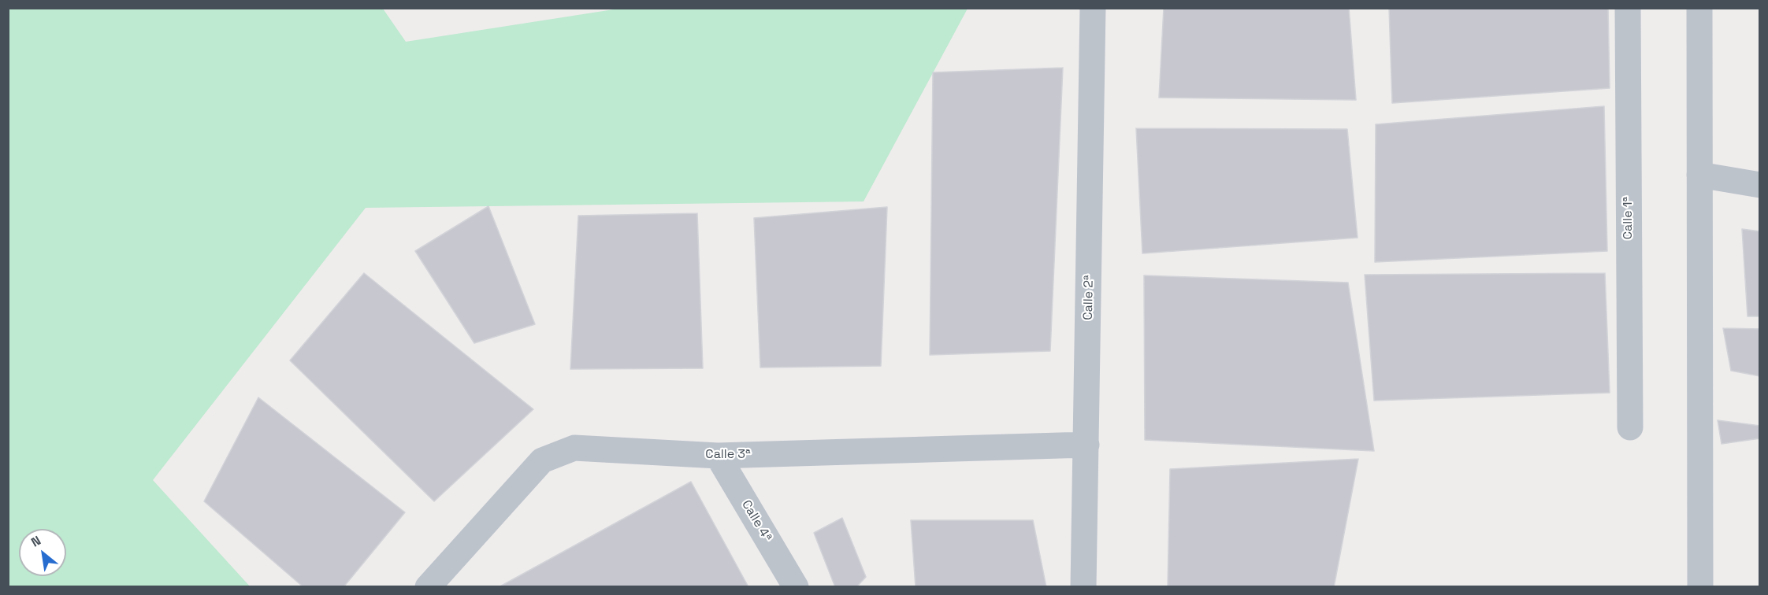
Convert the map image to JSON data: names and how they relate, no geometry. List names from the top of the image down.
{
  "streets": {
    "street": [
      "Calle 1ª",
      "Calle 2ª",
      "Calle 3ª",
      "Calle 4ª"
    ]
  },
  "crossings": [
    ["Calle 2ª", "Calle 3ª"],
    ["Calle 3ª", "Calle 4ª"]
  ],
  "north": "top left"
}
